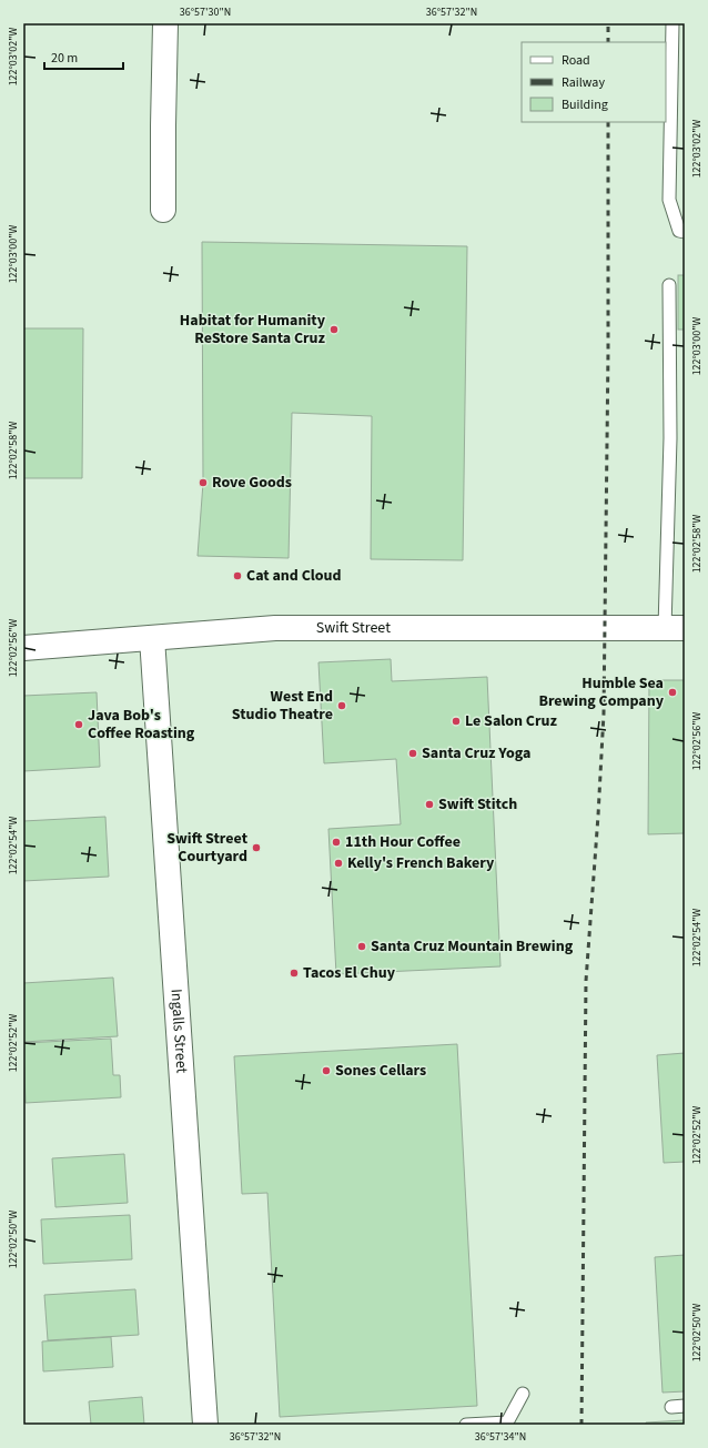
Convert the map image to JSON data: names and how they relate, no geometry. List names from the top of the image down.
{
  "streets": {
    "street": ["Swift Street", "Ingalls Street"]
  },
  "crossings": [
    ["Swift Street", "Ingalls Street"]
  ],
  "places": [
    "Habitat for Humanity ReStore Santa Cruz",
    "Rove Goods",
    "Cat and Cloud",
    "Humble Sea Brewing Company",
    "West End Studio Theatre",
    "Le Salon Cruz",
    "Java Bob's Coffee Roasting",
    "Santa Cruz Yoga",
    "Swift Stitch",
    "11th Hour Coffee",
    "Swift Street Courtyard",
    "Kelly's French Bakery",
    "Santa Cruz Mountain Brewing",
    "Tacos El Chuy",
    "Sones Cellars"
  ],
  "legend": ["Road", "Railway", "Building"],
  "scale_bar": "20 m",
  "coordinates": [
    "36°57'30\"N",
    "36°57'32\"N",
    "122°03'02\"W",
    "122°03'00\"W",
    "122°02'58\"W",
    "122°02'56\"W",
    "122°02'54\"W",
    "122°02'52\"W",
    "122°02'50\"W",
    "36°57'34\"N"
  ]
}
